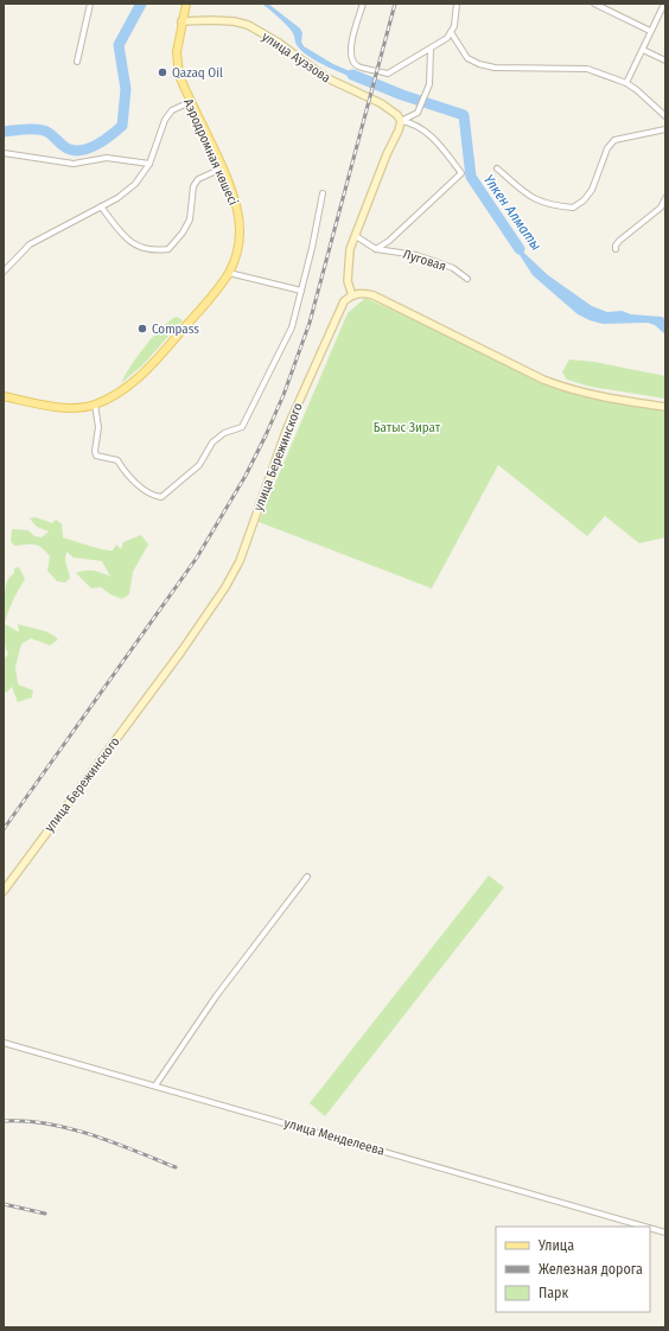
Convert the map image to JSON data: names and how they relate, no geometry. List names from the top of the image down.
{
  "streets": {
    "main road": ["улица Ауэзова", "Аэродромная көшесі", "улица Бережинского"],
    "street": ["Луговая", "улица Менделеева"]
  },
  "crossings": [
    ["улица Ауэзова", "Аэродромная көшесі"]
  ],
  "water": ["Үлкен Алматы"],
  "parks": ["Батыс Зират"],
  "places": ["Qazaq Oil", "Compass"],
  "legend": ["Улица", "Железная дорога", "Парк"]
}
